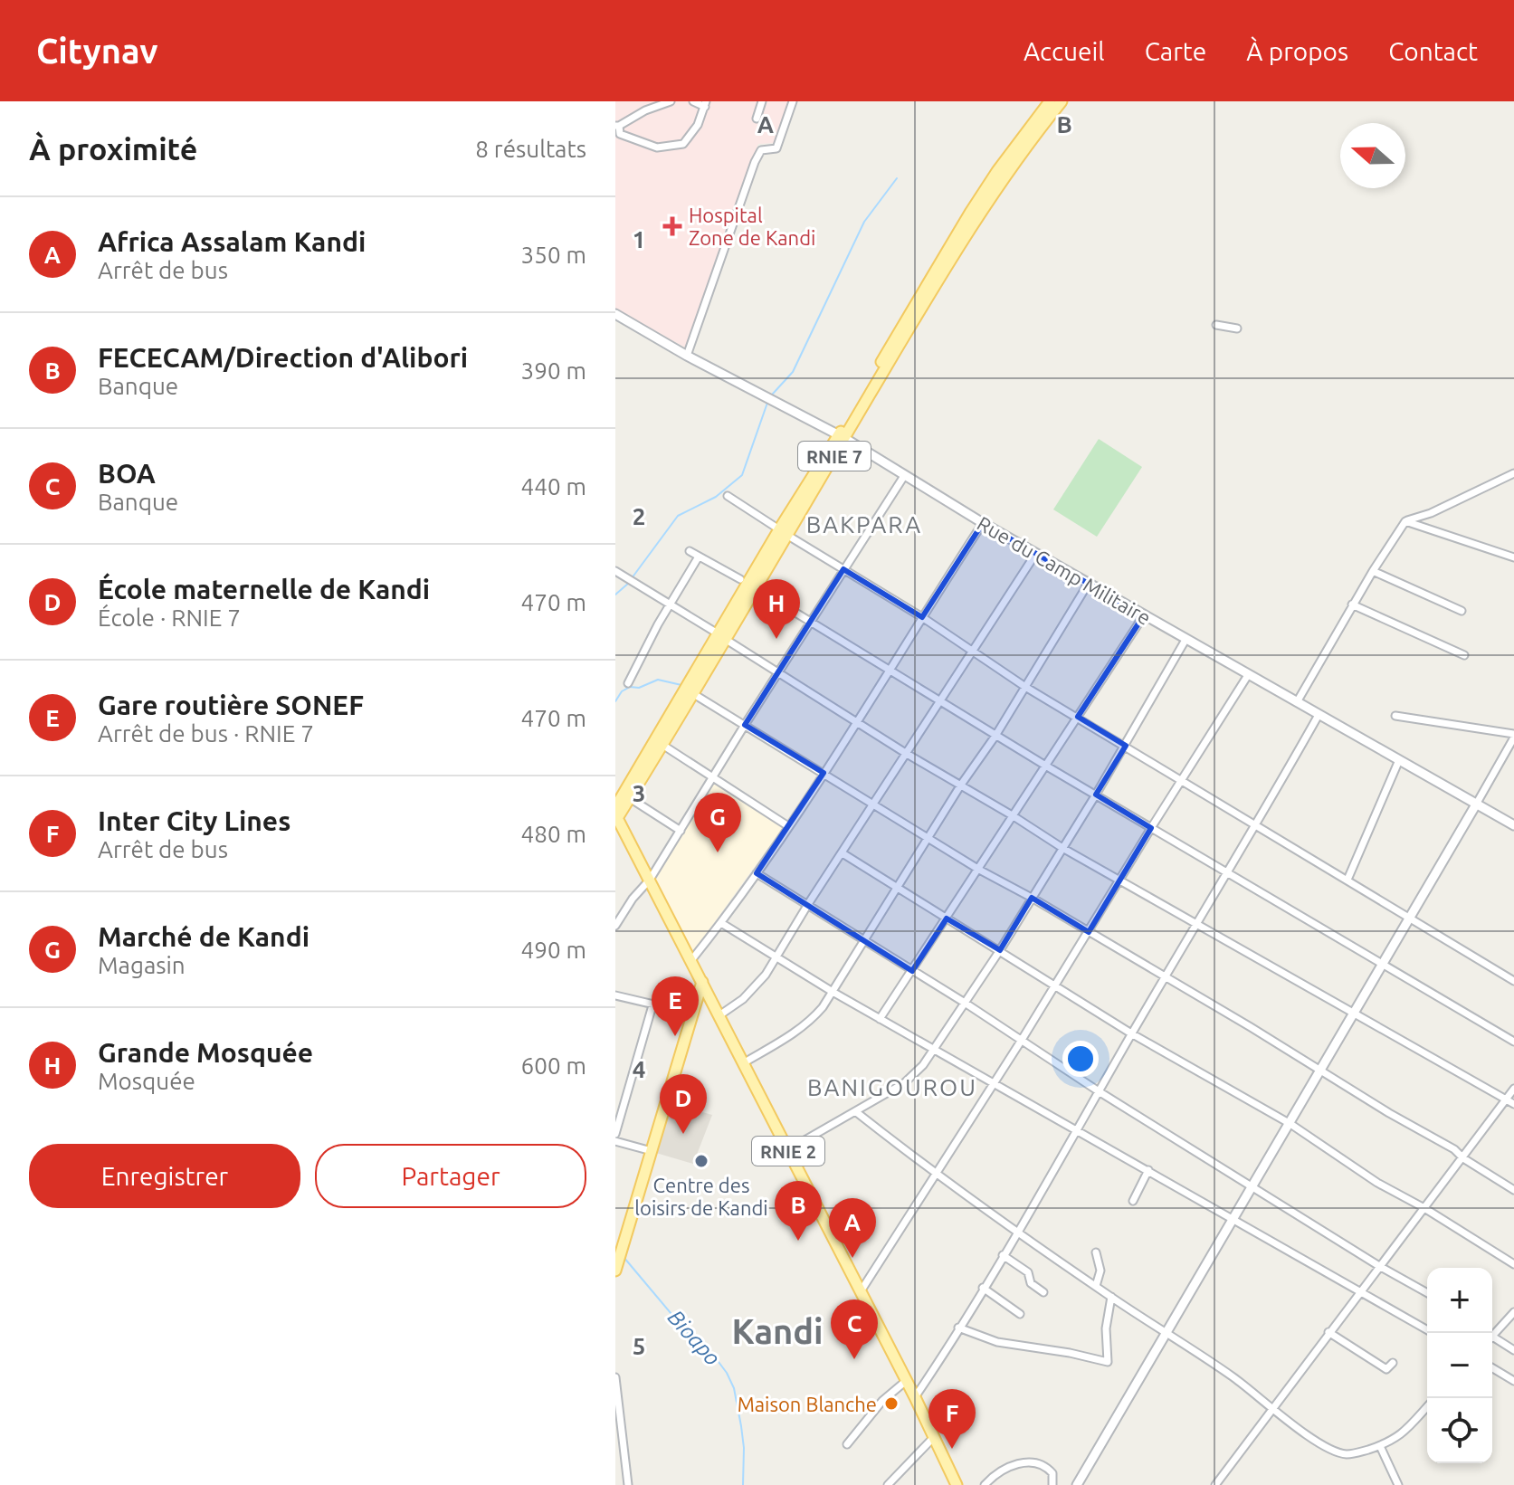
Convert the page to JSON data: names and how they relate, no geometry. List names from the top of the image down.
{
  "streets": {
    "main road": ["RNIE 7", "RNIE 2"],
    "street": ["Rue du Camp Militaire"]
  },
  "crossings": [
    ["RNIE 7", "Rue du Camp Militaire"],
    ["RNIE 7", "RNIE 2"]
  ],
  "districts": ["BAKPARA", "BANIGOUROU", "Kandi"],
  "water": ["Bioapo"],
  "places": {
    "health": ["Hospital Zone de Kandi"],
    "other": ["Centre des loisirs de Kandi", "Maison Blanche"]
  },
  "north": "left",
  "page": {
    "header": "Citynav",
    "nav": [
      "Accueil",
      "Carte",
      "À propos",
      "Contact"
    ],
    "heading": ["À proximité", "8 résultats"],
    "list": [
      {
        "mark": "A",
        "name": "Africa Assalam Kandi",
        "note": "Arrêt de bus",
        "value": "350 m"
      },
      {
        "mark": "B",
        "name": "FECECAM/Direction d'Alibori",
        "note": "Banque",
        "value": "390 m"
      },
      {
        "mark": "C",
        "name": "BOA",
        "note": "Banque",
        "value": "440 m"
      },
      {
        "mark": "D",
        "name": "École maternelle de Kandi",
        "note": "École · RNIE 7",
        "value": "470 m"
      },
      {
        "mark": "E",
        "name": "Gare routière SONEF",
        "note": "Arrêt de bus · RNIE 7",
        "value": "470 m"
      },
      {
        "mark": "F",
        "name": "Inter City Lines",
        "note": "Arrêt de bus",
        "value": "480 m"
      },
      {
        "mark": "G",
        "name": "Marché de Kandi",
        "note": "Magasin",
        "value": "490 m"
      },
      {
        "mark": "H",
        "name": "Grande Mosquée",
        "note": "Mosquée",
        "value": "600 m"
      }
    ],
    "pins": [
      "H",
      "G",
      "E",
      "D",
      "B",
      "A",
      "C",
      "F"
    ],
    "buttons": ["Enregistrer", "Partager"],
    "map_buttons": ["+", "−"]
  },
  "grid": {
    "columns": ["A", "B"],
    "rows": [
      "1",
      "2",
      "3",
      "4",
      "5"
    ]
  }
}
